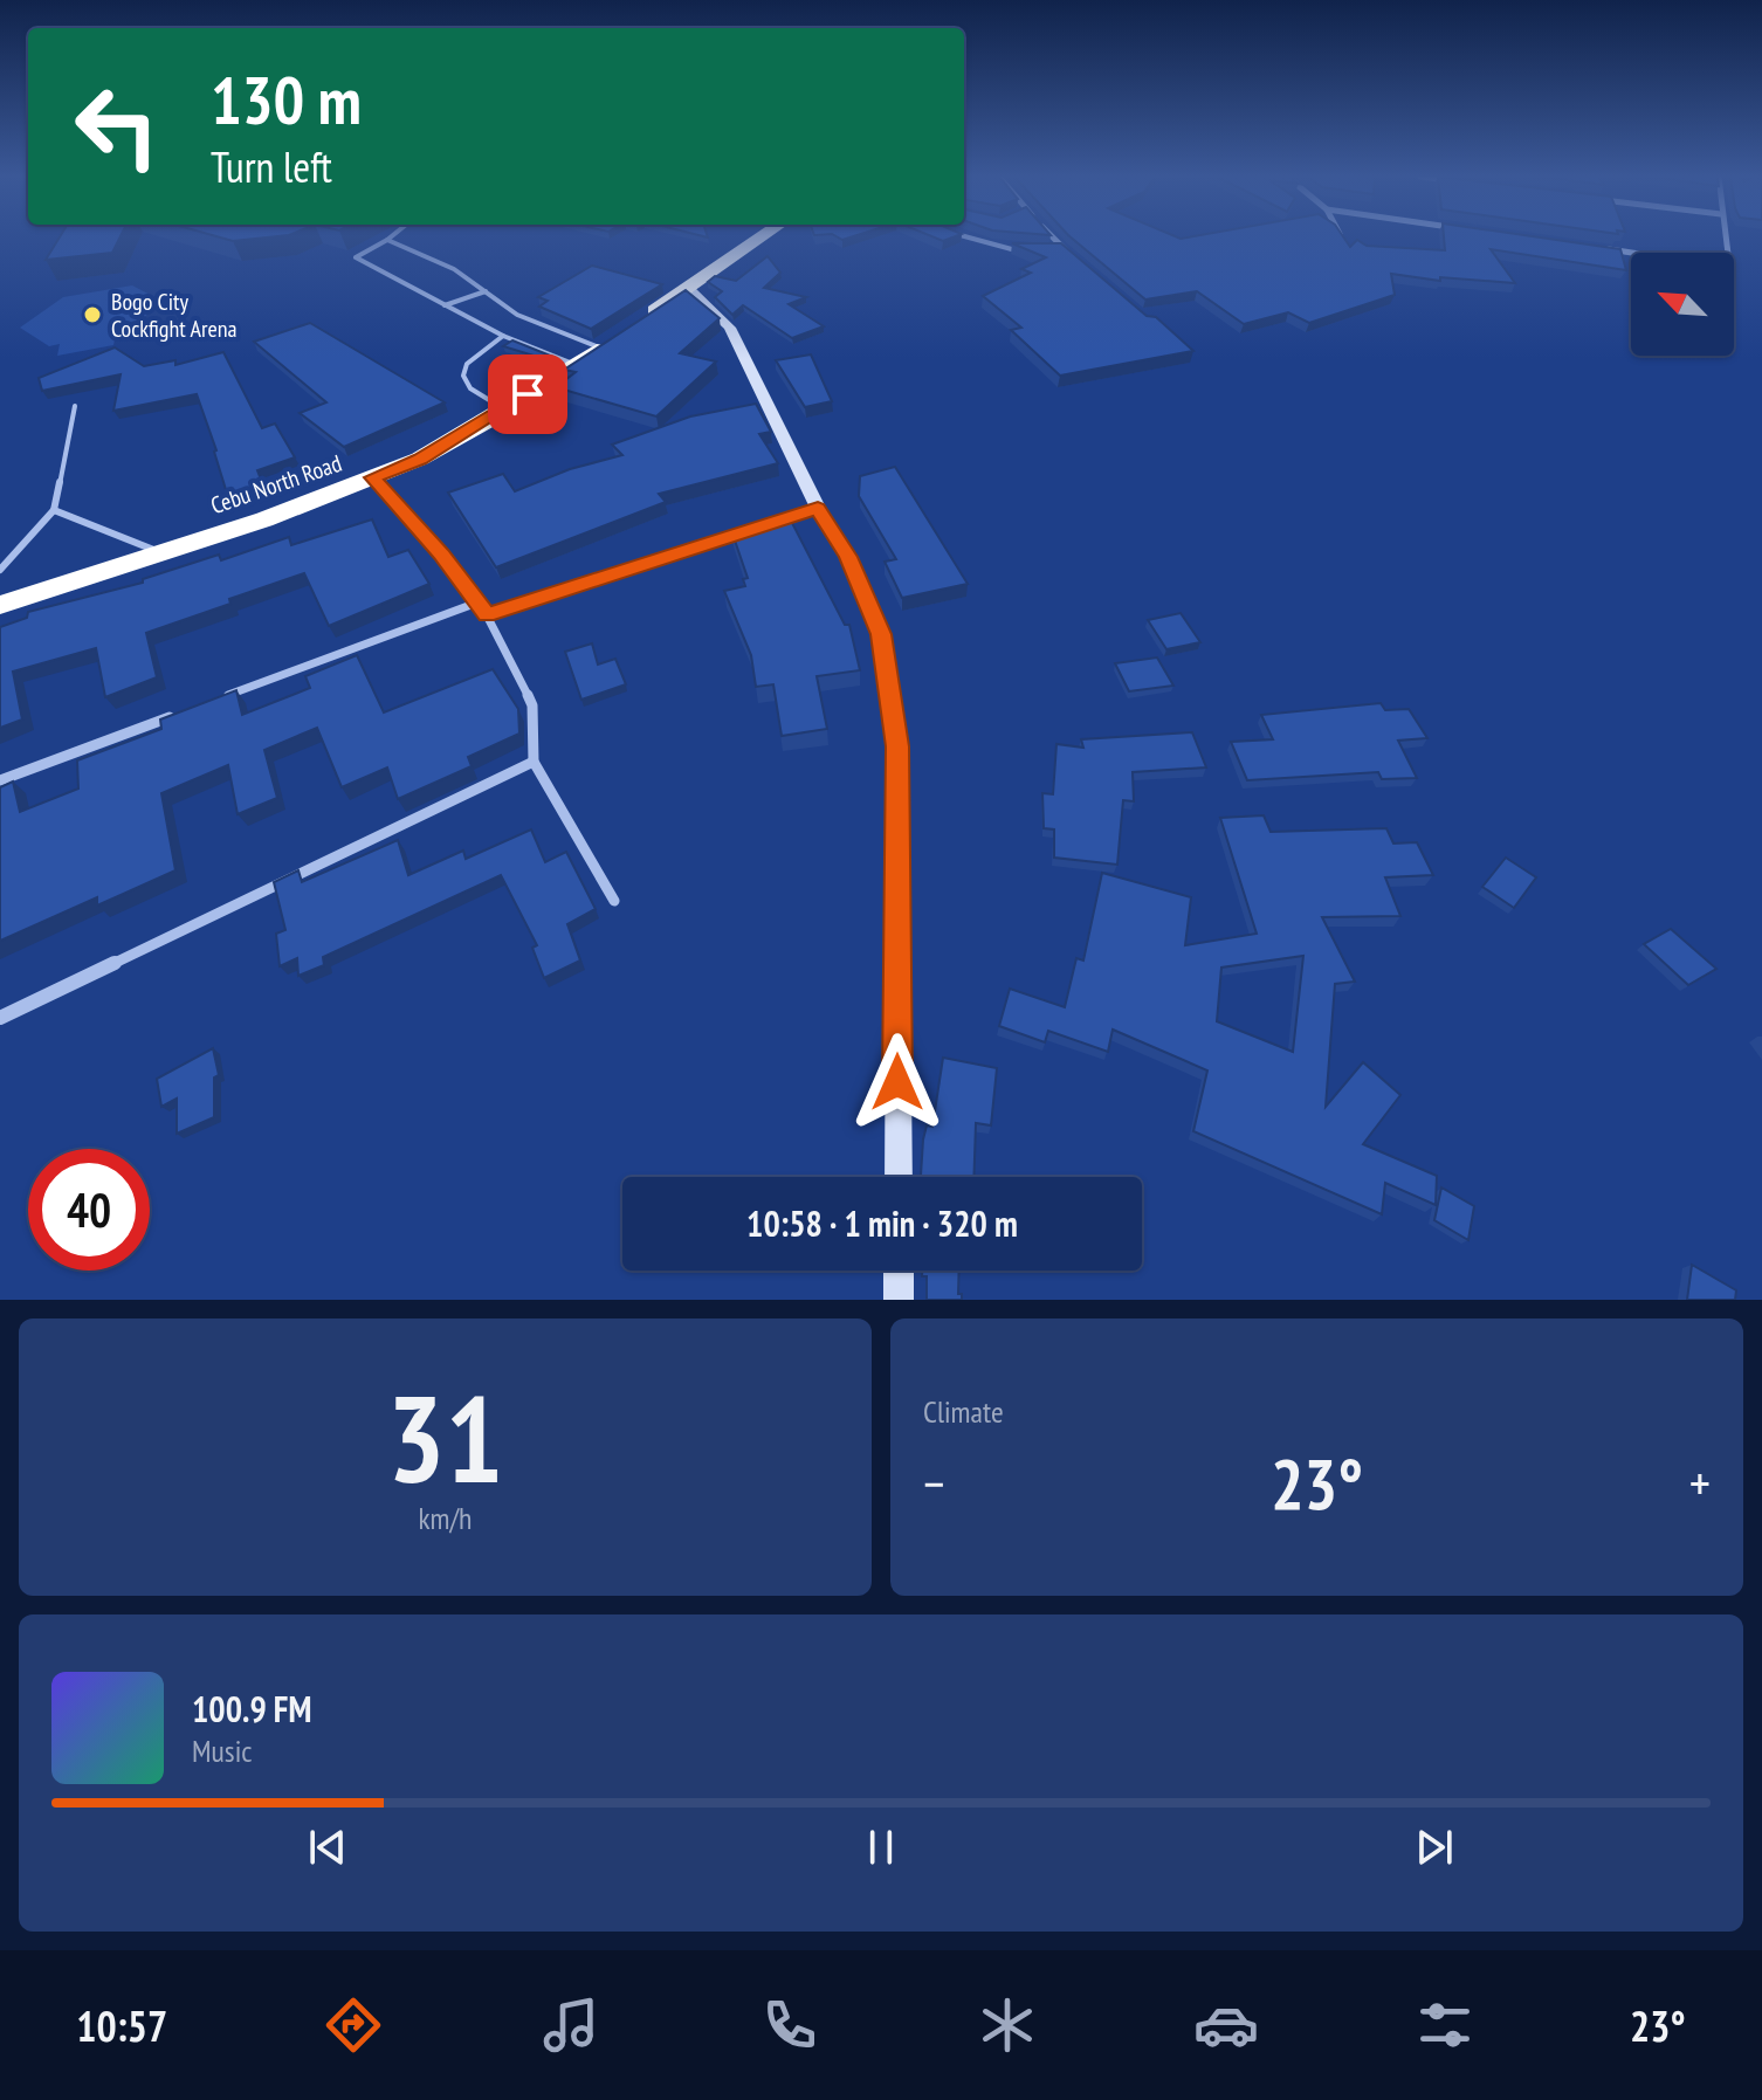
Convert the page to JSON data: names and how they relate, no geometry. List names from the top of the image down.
{
  "streets": {
    "highway": ["Cebu North Road"]
  },
  "places": ["Bogo City Cockfight Arena"],
  "north": "top left",
  "page": {
    "turn": ["130 m", "Turn left"],
    "limit": "40",
    "trip": "10:58 · 1 min · 320 m",
    "tile": [
      ["31", "km/h"],
      "Climate"
    ],
    "heat": ["−", "23°", "+"],
    "song": ["100.9 FM", "Music"],
    "tabs": ["10:57", "23°"]
  }
}
